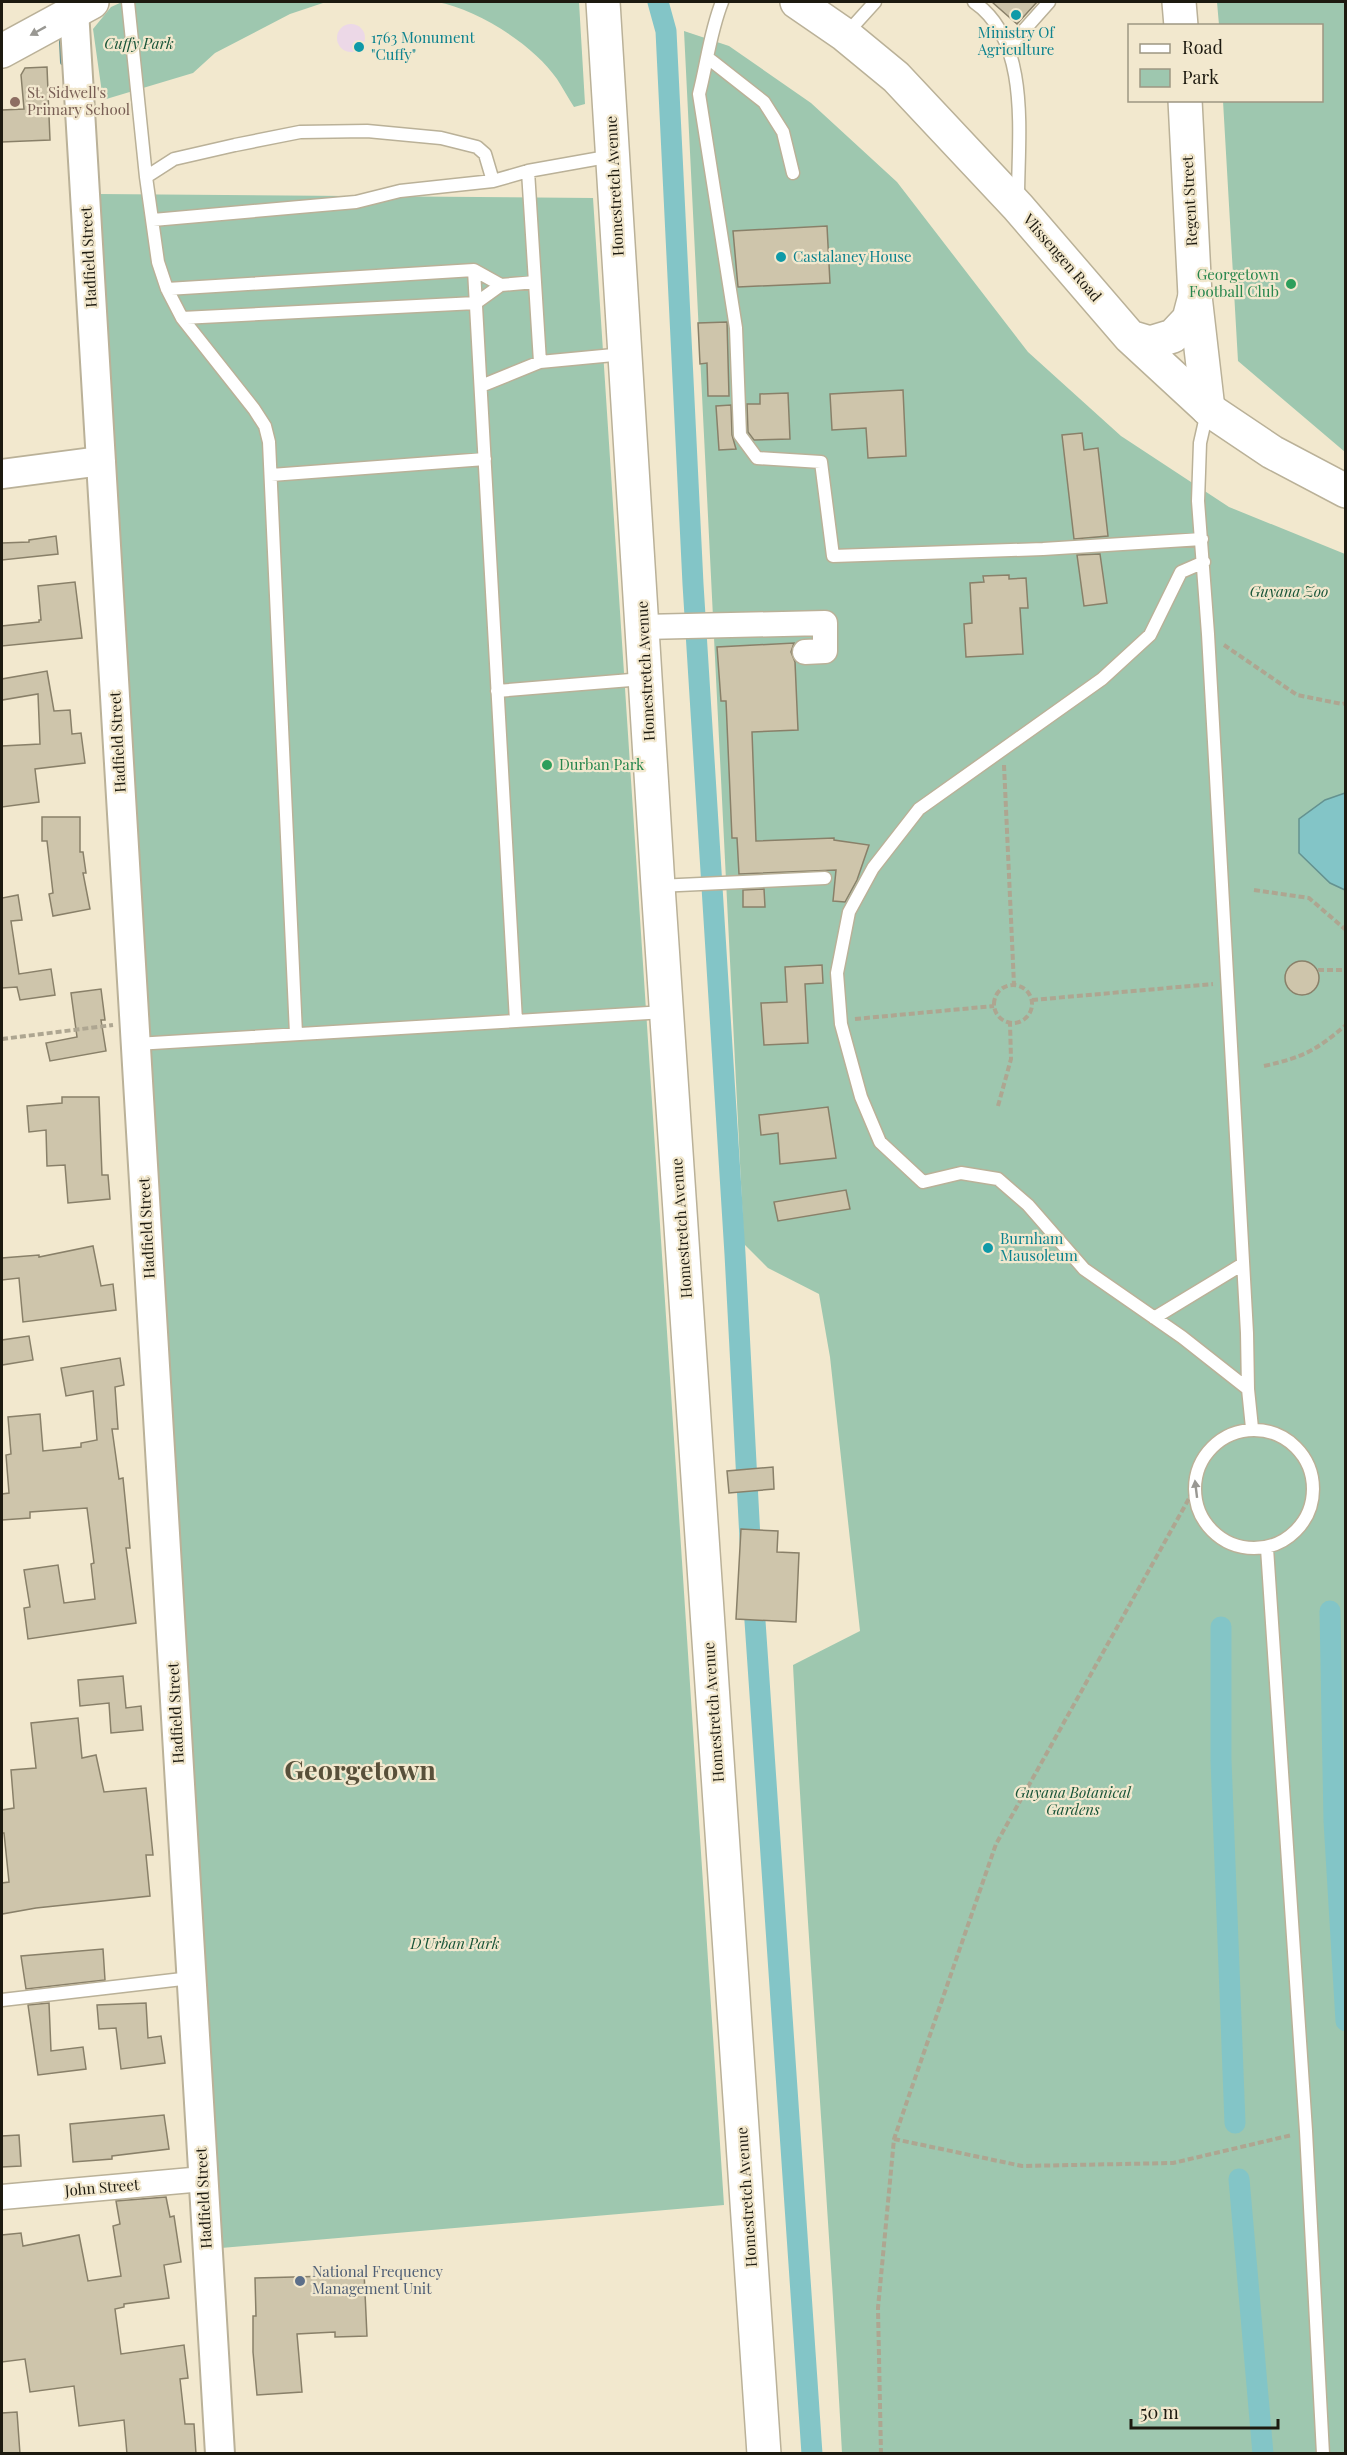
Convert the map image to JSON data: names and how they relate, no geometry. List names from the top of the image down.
{
  "streets": {
    "main road": ["Homestretch Avenue", "Regent Street", "Vlissengen Road"],
    "street": ["Hadfield Street", "John Street"]
  },
  "crossings": [
    ["Regent Street", "Vlissengen Road"],
    ["Hadfield Street", "John Street"]
  ],
  "districts": ["Georgetown"],
  "parks": [
    "Cuffy Park",
    "Guyana Zoo",
    "Guyana Botanical Gardens",
    "D'Urban Park"
  ],
  "places": [
    "Ministry Of Agriculture",
    "1763 Monument \"Cuffy\"",
    "St. Sidwell's Primary School",
    "Castalaney House",
    "Georgetown Football Club",
    "Durban Park",
    "Burnham Mausoleum",
    "National Frequency Management Unit"
  ],
  "legend": ["Road", "Park"],
  "scale_bar": "50 m"
}
